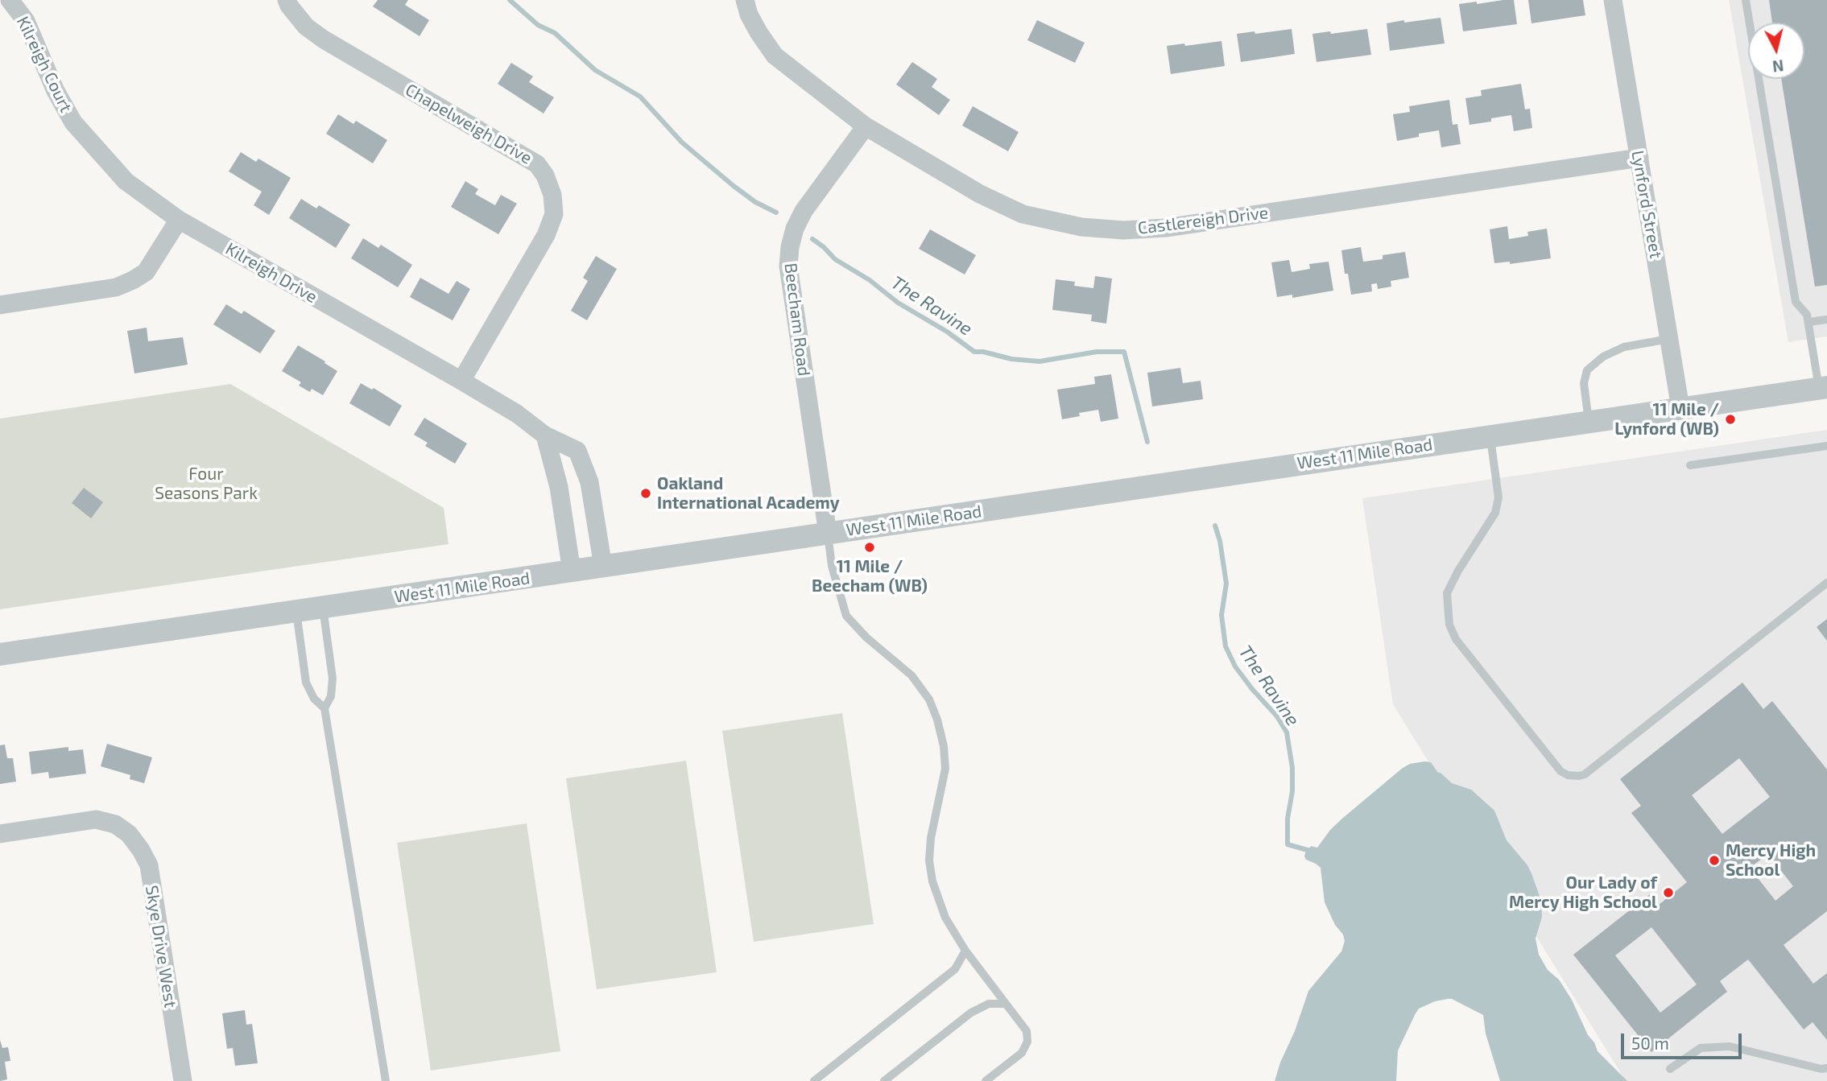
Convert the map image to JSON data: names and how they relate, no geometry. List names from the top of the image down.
{
  "streets": {
    "street": [
      "Kilreigh Court",
      "Chapelweigh Drive",
      "Lynford Street",
      "Castlereigh Drive",
      "Kilreigh Drive",
      "Beecham Road",
      "West 11 Mile Road",
      "Skye Drive West"
    ]
  },
  "crossings": [
    ["Kilreigh Court", "Kilreigh Drive"],
    ["Chapelweigh Drive", "Kilreigh Drive"],
    ["Lynford Street", "Castlereigh Drive"],
    ["Lynford Street", "West 11 Mile Road"],
    ["Castlereigh Drive", "Beecham Road"],
    ["Kilreigh Drive", "West 11 Mile Road"],
    ["Beecham Road", "West 11 Mile Road"]
  ],
  "water": ["The Ravine"],
  "parks": ["Four Seasons Park"],
  "places": [
    "11 Mile / Lynford (WB)",
    "Oakland International Academy",
    "11 Mile / Beecham (WB)",
    "Mercy High School",
    "Our Lady of Mercy High School"
  ],
  "scale_bar": "50 m",
  "north": "bottom"
}
